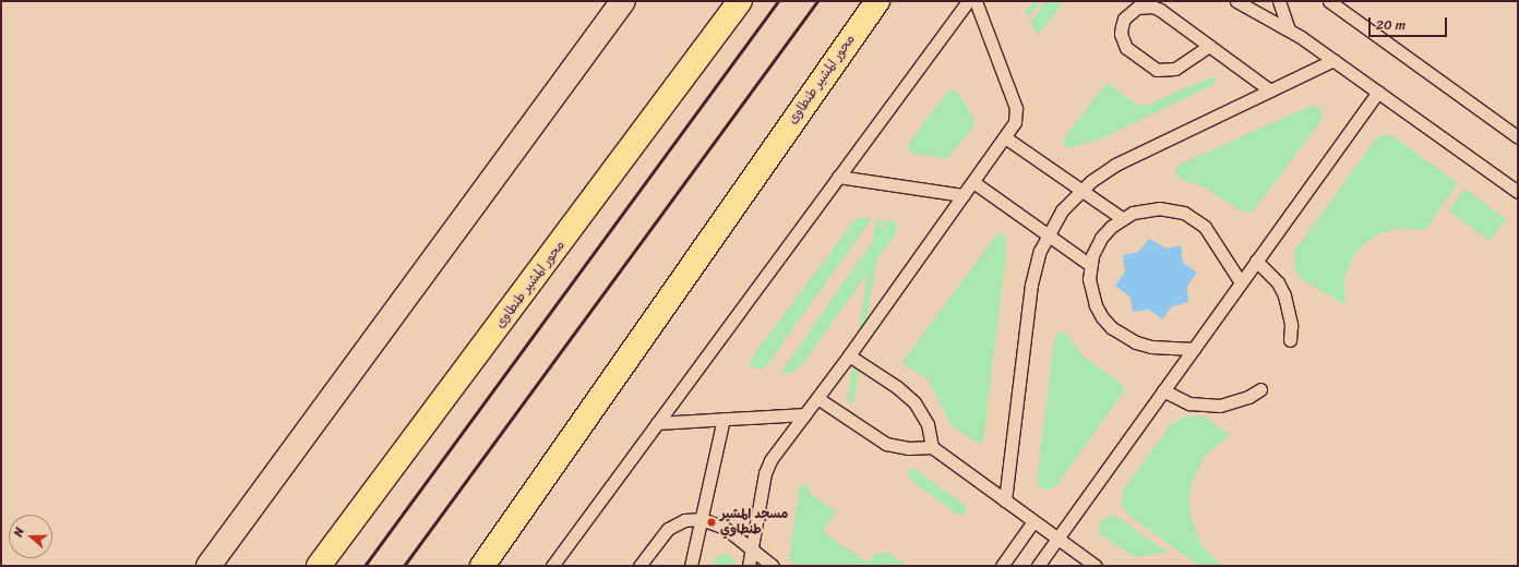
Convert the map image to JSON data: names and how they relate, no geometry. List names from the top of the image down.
{
  "streets": {
    "highway": ["محور المشير طنطاوى"]
  },
  "places": ["مسجد المشير طنطاوي"],
  "scale_bar": "20 m",
  "north": "left"
}
